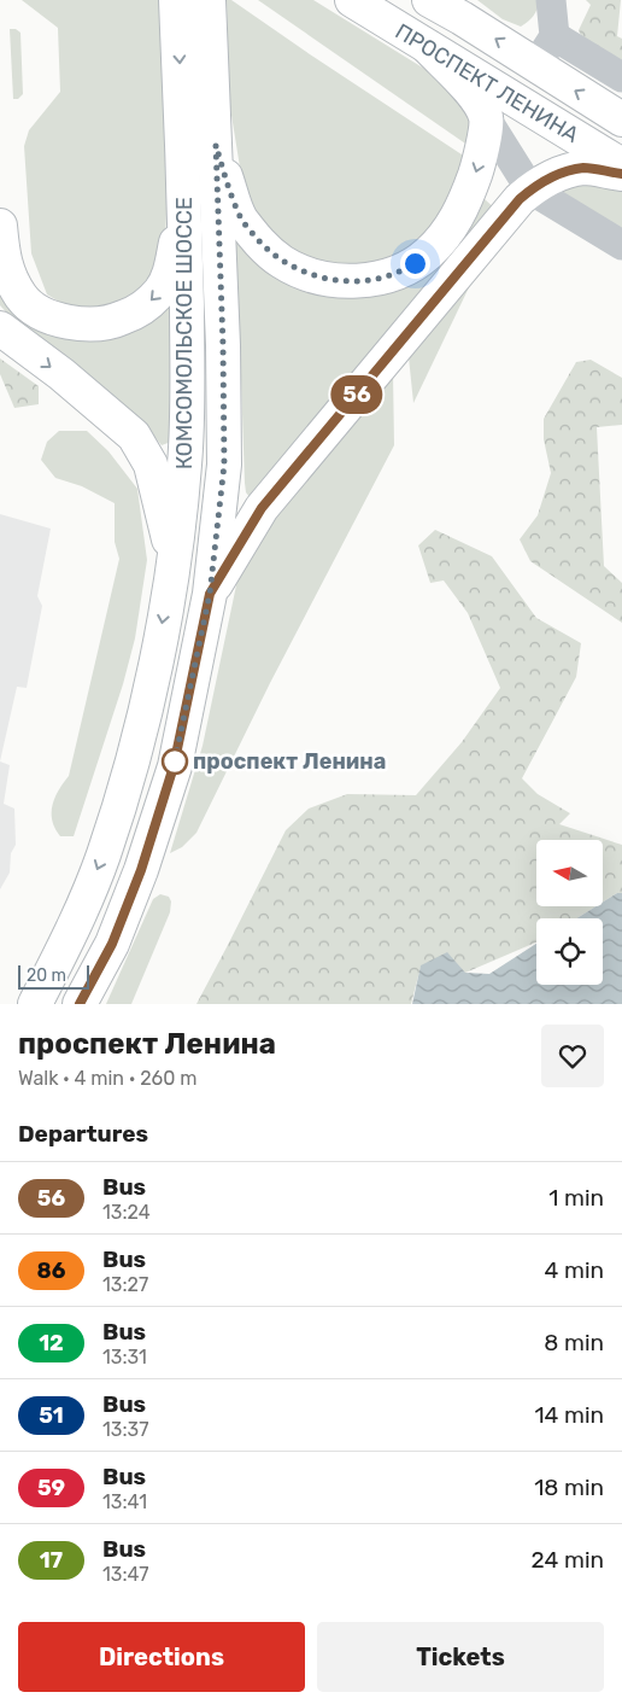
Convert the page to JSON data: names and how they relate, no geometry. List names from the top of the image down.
{
  "streets": {
    "main road": ["ПРОСПЕКТ ЛЕНИНА", "КОМСОМОЛЬСКОЕ ШОССЕ"]
  },
  "places": ["проспект Ленина"],
  "lines": ["bus line 56"],
  "scale_bar": "20 m",
  "north": "left",
  "page": {
    "on_map": "56",
    "scale": "20 m",
    "heading": [
      ["проспект Ленина", "Walk · 4 min · 260 m"],
      "Departures"
    ],
    "list": [
      {
        "mark": "56",
        "name": "Bus",
        "note": "13:24",
        "value": "1 min"
      },
      {
        "mark": "86",
        "name": "Bus",
        "note": "13:27",
        "value": "4 min"
      },
      {
        "mark": "12",
        "name": "Bus",
        "note": "13:31",
        "value": "8 min"
      },
      {
        "mark": "51",
        "name": "Bus",
        "note": "13:37",
        "value": "14 min"
      },
      {
        "mark": "59",
        "name": "Bus",
        "note": "13:41",
        "value": "18 min"
      },
      {
        "mark": "17",
        "name": "Bus",
        "note": "13:47",
        "value": "24 min"
      }
    ],
    "buttons": ["Directions", "Tickets"]
  }
}
